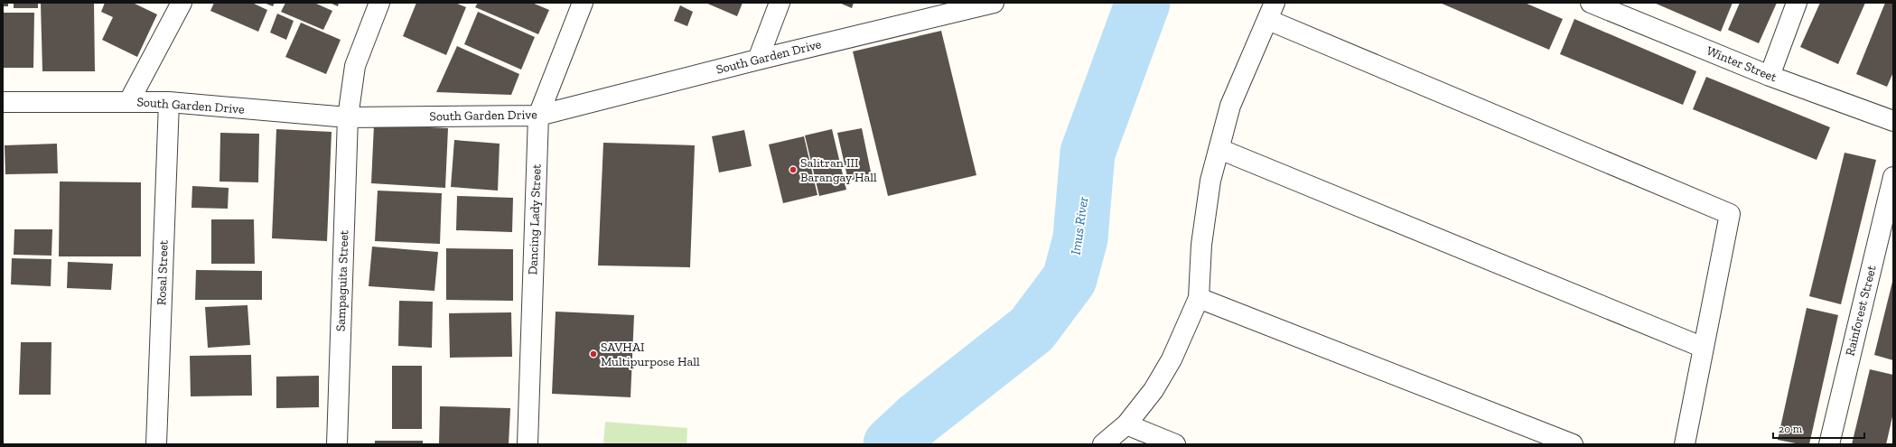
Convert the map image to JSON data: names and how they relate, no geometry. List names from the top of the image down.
{
  "streets": {
    "street": [
      "South Garden Drive",
      "Winter Street",
      "Dancing Lady Street",
      "Rosal Street",
      "Sampaguita Street",
      "Rainforest Street"
    ]
  },
  "crossings": [
    ["South Garden Drive", "Dancing Lady Street"],
    ["South Garden Drive", "Rosal Street"],
    ["South Garden Drive", "Sampaguita Street"]
  ],
  "water": ["Imus River"],
  "places": ["Salitran III Barangay Hall", "SAVHAI Multipurpose Hall"],
  "scale_bar": "20 m"
}
